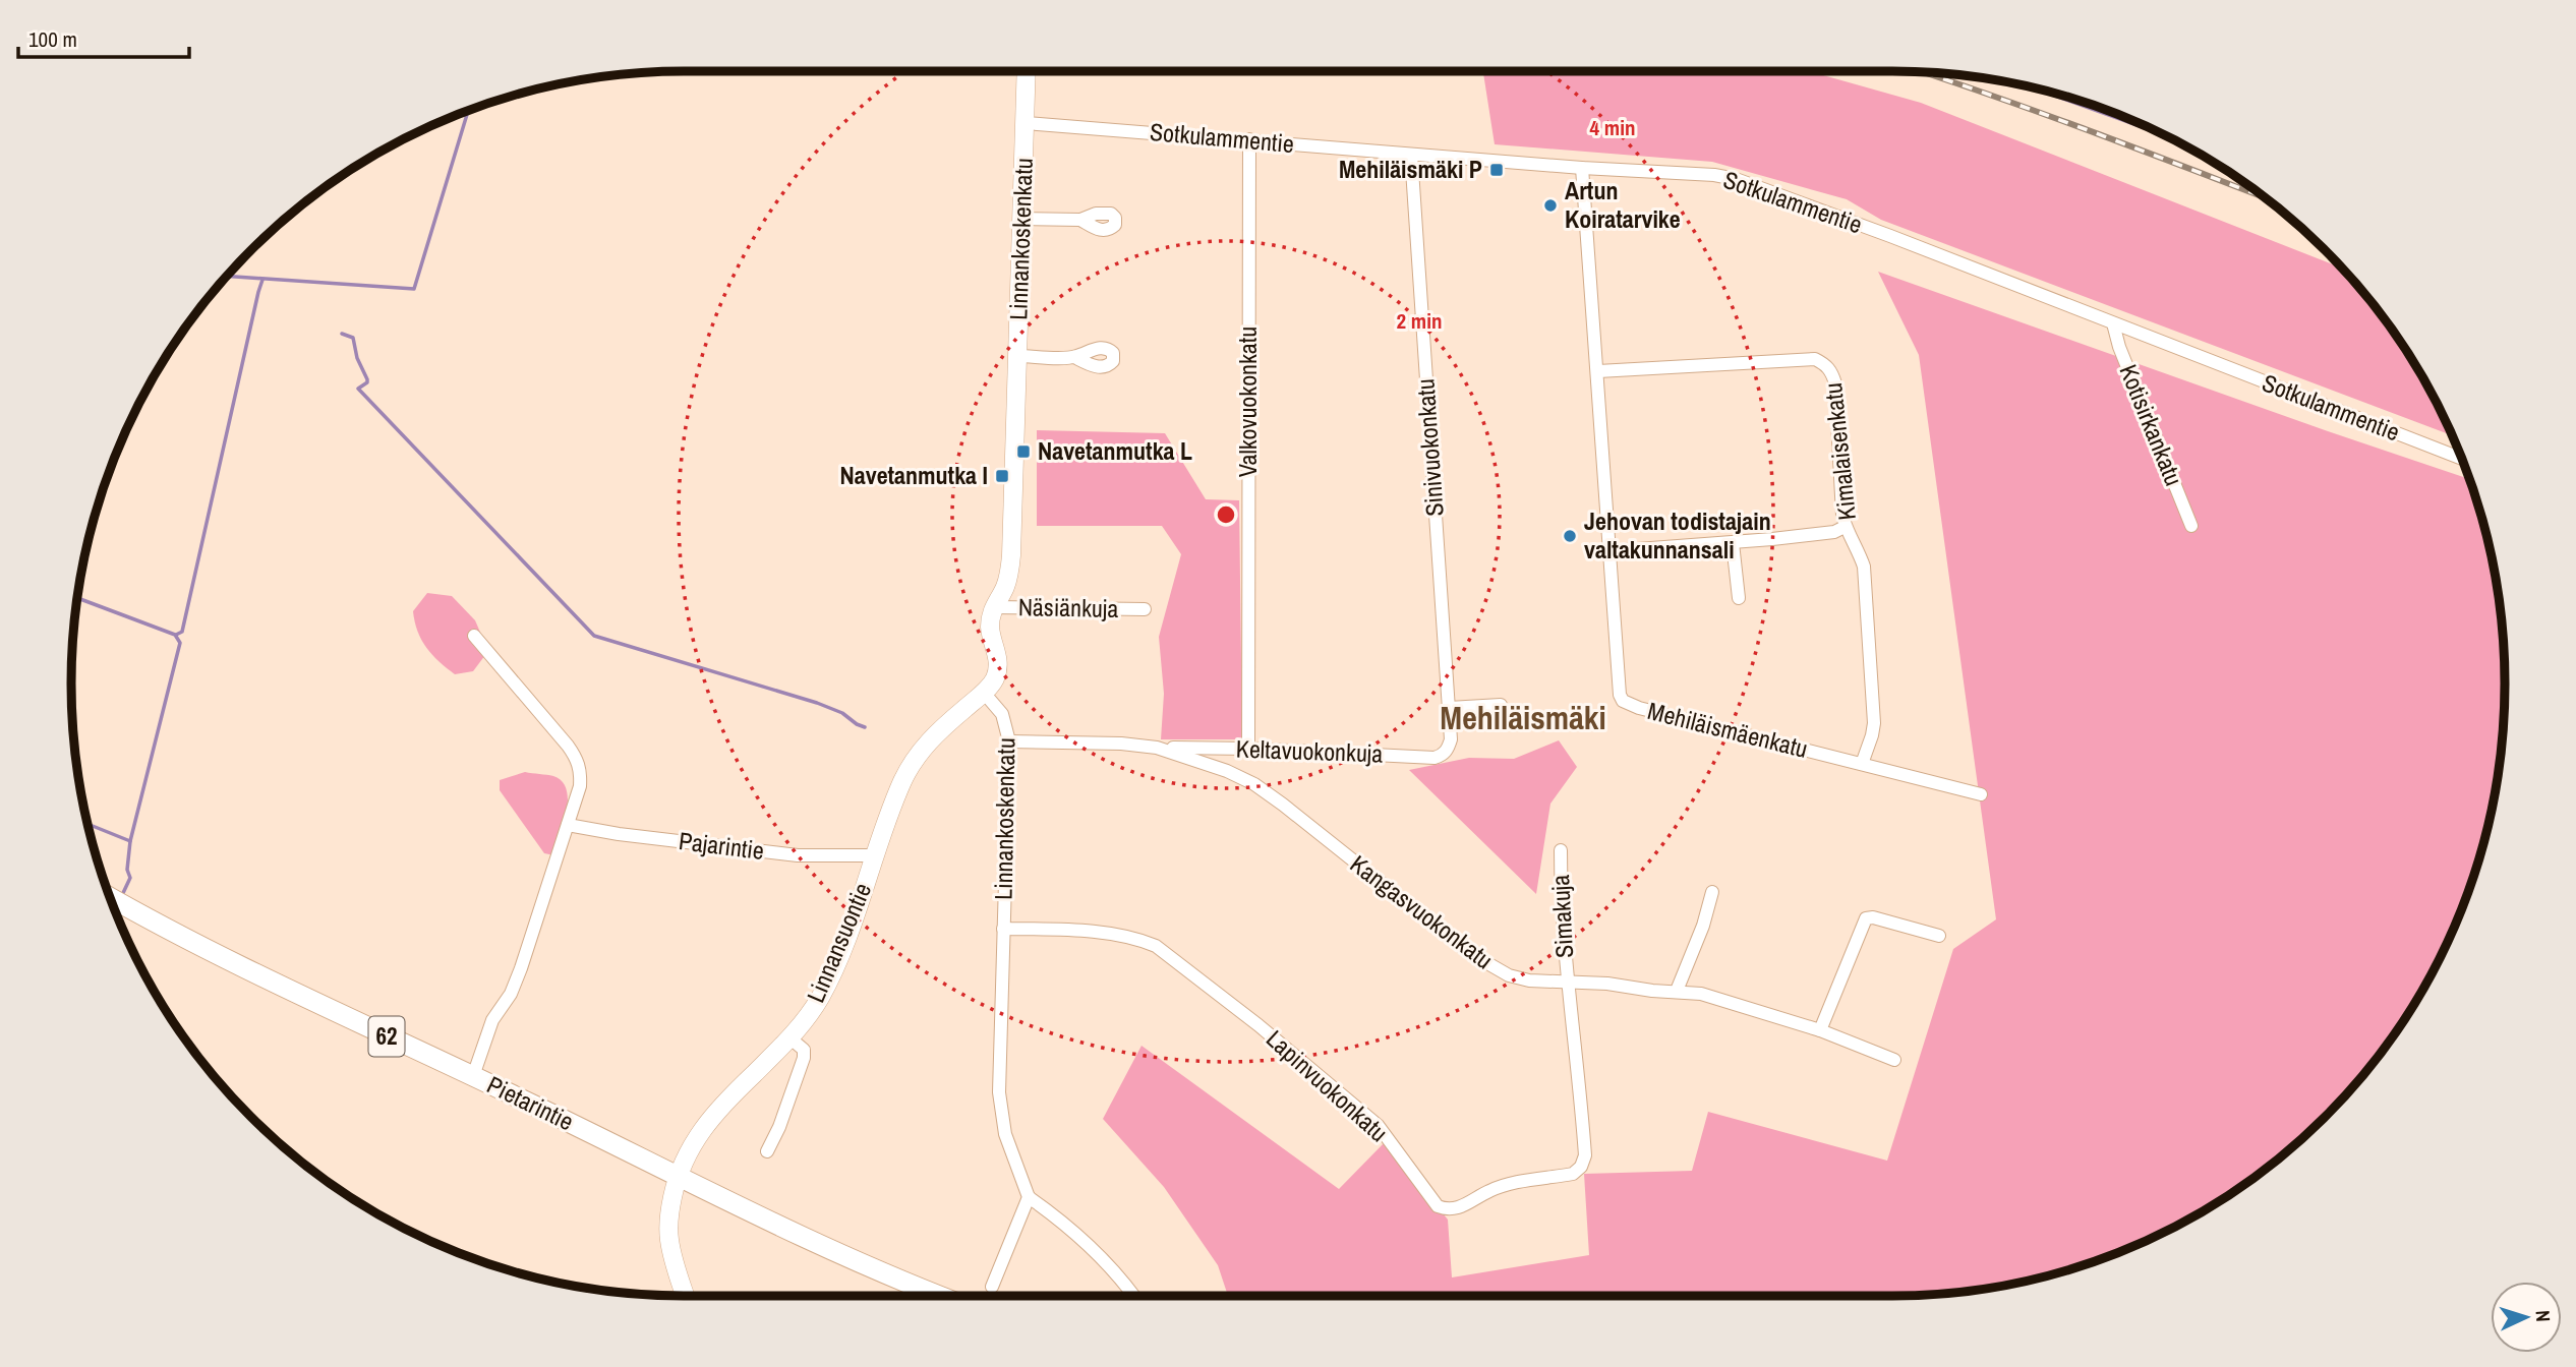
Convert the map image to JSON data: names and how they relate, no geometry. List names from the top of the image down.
{
  "streets": {
    "main road": ["62", "Pietarintie"],
    "street": [
      "Sotkulammentie",
      "Linnankoskenkatu",
      "Valkovuokonkatu",
      "Kotisirkankatu",
      "Sinivuokonkatu",
      "Kimalaisenkatu",
      "Näsiänkuja",
      "Mehiläismäenkatu",
      "Keltavuokonkuja",
      "Pajarintie",
      "Kangasvuokonkatu",
      "Simakuja",
      "Linnansuontie",
      "Lapinvuokonkatu"
    ]
  },
  "crossings": [
    ["Sotkulammentie", "Linnankoskenkatu"],
    ["Sotkulammentie", "Valkovuokonkatu"],
    ["Sotkulammentie", "Kotisirkankatu"],
    ["Sotkulammentie", "Sinivuokonkatu"],
    ["Sotkulammentie", "Mehiläismäenkatu"],
    ["Linnankoskenkatu", "Näsiänkuja"],
    ["Linnankoskenkatu", "Kangasvuokonkatu"],
    ["Linnankoskenkatu", "Linnansuontie"],
    ["Linnankoskenkatu", "Lapinvuokonkatu"],
    ["Valkovuokonkatu", "Keltavuokonkuja"],
    ["Sinivuokonkatu", "Keltavuokonkuja"],
    ["Kimalaisenkatu", "Mehiläismäenkatu"],
    ["Keltavuokonkuja", "Kangasvuokonkatu"],
    ["Pajarintie", "Linnansuontie"],
    ["Kangasvuokonkatu", "Simakuja"],
    ["Kangasvuokonkatu", "Lapinvuokonkatu"],
    ["Simakuja", "Lapinvuokonkatu"],
    ["Linnansuontie", "Pietarintie"]
  ],
  "districts": ["Mehiläismäki"],
  "places": {
    "transit": ["Mehiläismäki P", "Navetanmutka L", "Navetanmutka I"],
    "other": ["Artun Koiratarvike", "Jehovan todistajain valtakunnansali"]
  },
  "scale_bar": "100 m",
  "north": "right",
  "rings": ["4 min", "2 min"]
}
